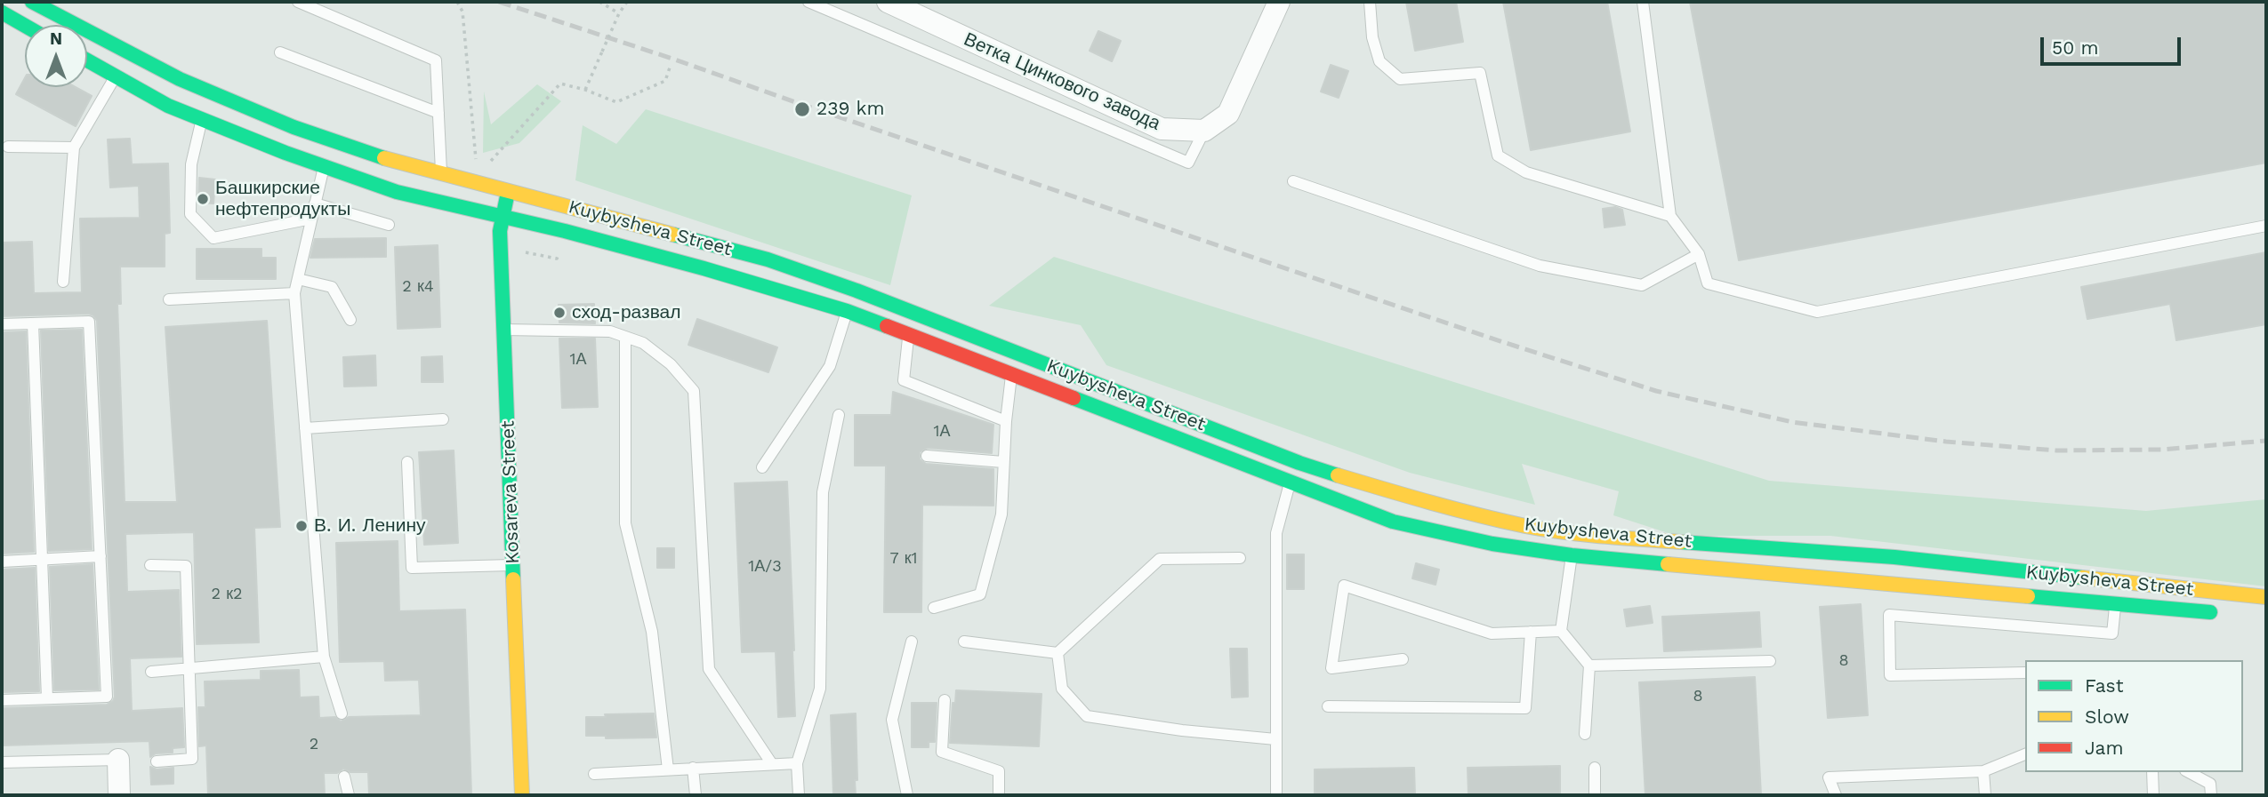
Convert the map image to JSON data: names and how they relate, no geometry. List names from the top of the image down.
{
  "streets": {
    "main road": ["Kuybysheva Street", "Kosareva Street"],
    "street": ["Ветка Цинкового завода"]
  },
  "crossings": [
    ["Kuybysheva Street", "Kosareva Street"]
  ],
  "places": [
    "239 km",
    "Башкирские нефтепродукты",
    "сход-развал",
    "В. И. Ленину"
  ],
  "house_numbers": [
    "2 к4",
    "1А",
    "1А",
    "7 к1",
    "1А/3",
    "2 к2",
    "8",
    "8",
    "2"
  ],
  "legend": ["Fast", "Slow", "Jam"],
  "scale_bar": "50 m",
  "north": "top"
}
